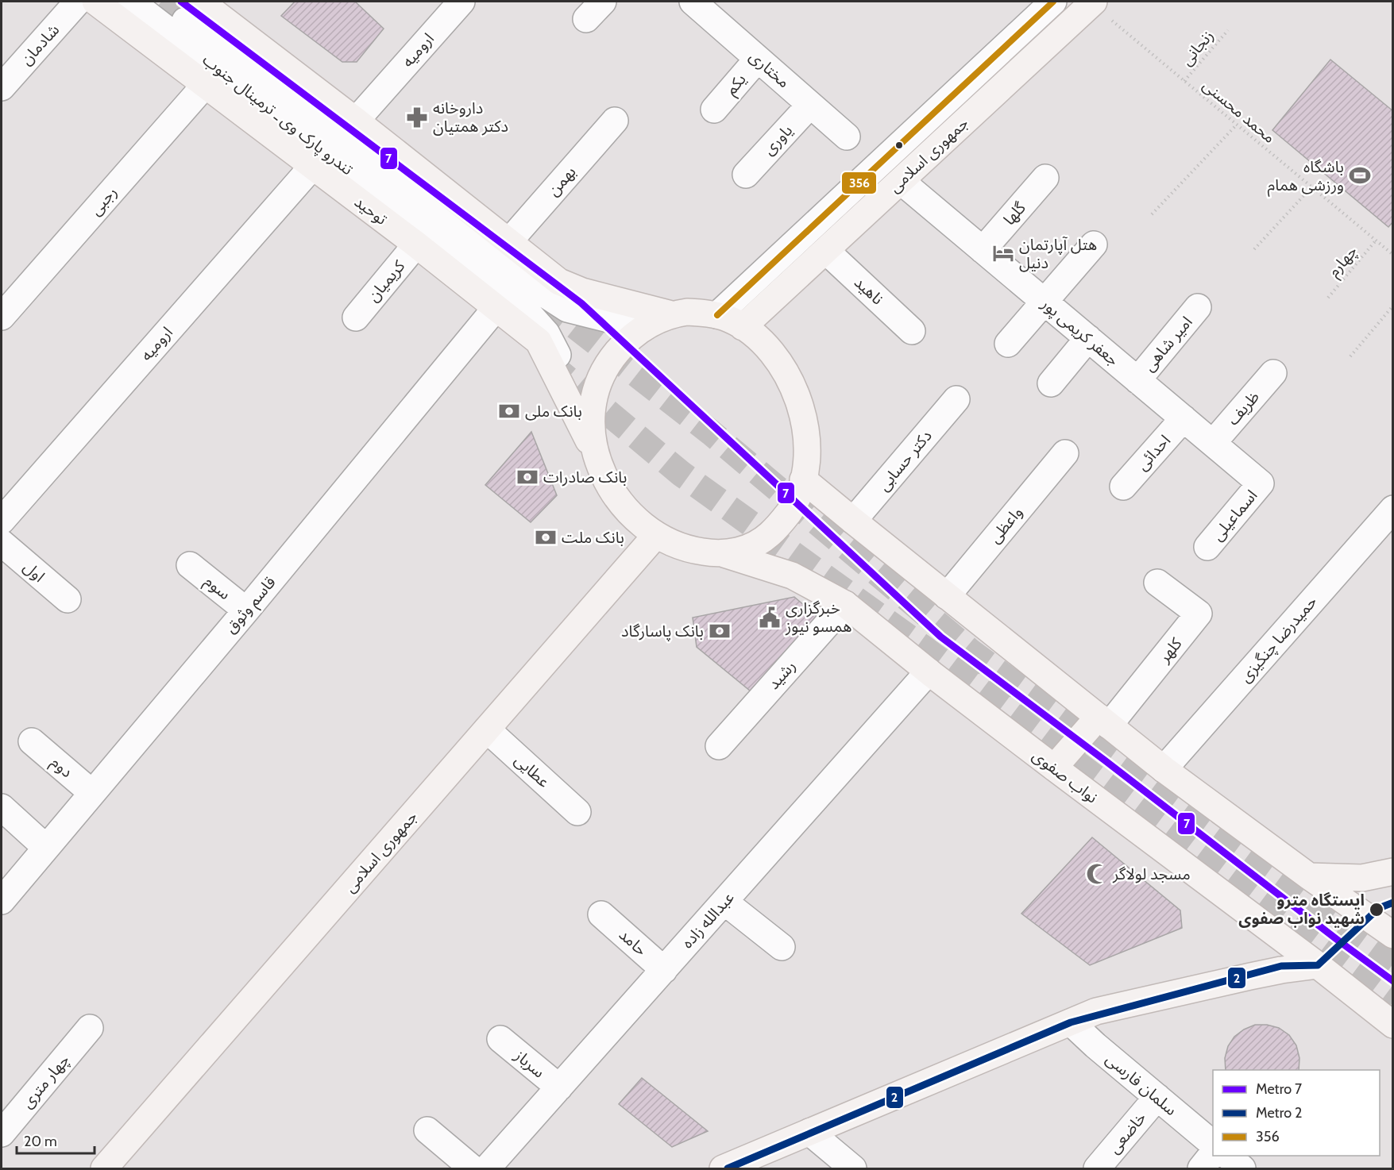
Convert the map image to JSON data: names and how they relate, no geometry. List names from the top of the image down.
{
  "streets": {
    "main road": ["جمهوری اسلامی", "توحید", "نواب صفوی"],
    "street": [
      "شادمان",
      "ارومیه",
      "مختاری",
      "یکم",
      "تندرو پارک وی ـ ترمینال جنوب",
      "یاوری",
      "بهمن",
      "رجبی",
      "گلها",
      "کریمیان",
      "ناهید",
      "جعفر کریمی پور",
      "امیر شاهی",
      "ظریف",
      "احدائی",
      "دکتر حسابی",
      "اسماعیلی",
      "واعظی",
      "اول",
      "سوم",
      "قاسم وثوق",
      "حمیدرضا چنگیزی",
      "کلهر",
      "رشید",
      "دوم",
      "عطایی",
      "عبدالله زاده",
      "حامد",
      "سرباز",
      "چهار متری",
      "سلمان فارسی",
      "خاضعی"
    ],
    "path": ["زنجانی", "محمد محسنی", "چهارم"]
  },
  "crossings": [
    ["زنجانی", "محمد محسنی"],
    ["ارومیه", "توحید"],
    ["مختاری", "یکم"],
    ["مختاری", "یاوری"],
    ["محمد محسنی", "جمهوری اسلامی"],
    ["محمد محسنی", "چهارم"],
    ["جمهوری اسلامی", "ناهید"],
    ["جمهوری اسلامی", "جعفر کریمی پور"],
    ["جمهوری اسلامی", "عطایی"],
    ["رجبی", "توحید"],
    ["توحید", "کریمیان"],
    ["توحید", "قاسم وثوق"],
    ["گلها", "جعفر کریمی پور"],
    ["جعفر کریمی پور", "امیر شاهی"],
    ["جعفر کریمی پور", "ظریف"],
    ["جعفر کریمی پور", "احدائی"],
    ["جعفر کریمی پور", "اسماعیلی"],
    ["سوم", "قاسم وثوق"],
    ["قاسم وثوق", "دوم"],
    ["رشید", "نواب صفوی"],
    ["نواب صفوی", "عبدالله زاده"],
    ["عبدالله زاده", "حامد"],
    ["عبدالله زاده", "سرباز"],
    ["سلمان فارسی", "خاضعی"]
  ],
  "places": {
    "pharmacy": ["داروخانه دکتر همتیان"],
    "sports": ["باشگاه ورزشی همام"],
    "hotel": ["هتل آپارتمان دنیل"],
    "bank": [
      "بانک ملی",
      "بانک صادرات",
      "بانک ملت",
      "بانک پاسارگاد"
    ],
    "public building": ["خبرگزاری همسو نیوز"],
    "mosque": ["مسجد لولاگر"],
    "other": ["ایستگاه مترو شهید نواب صفوی"]
  },
  "lines": ["metro line 7", "transit line 356", "metro line 2"],
  "legend": ["Metro 7", "Metro 2", "356"],
  "scale_bar": "20 m"
}
